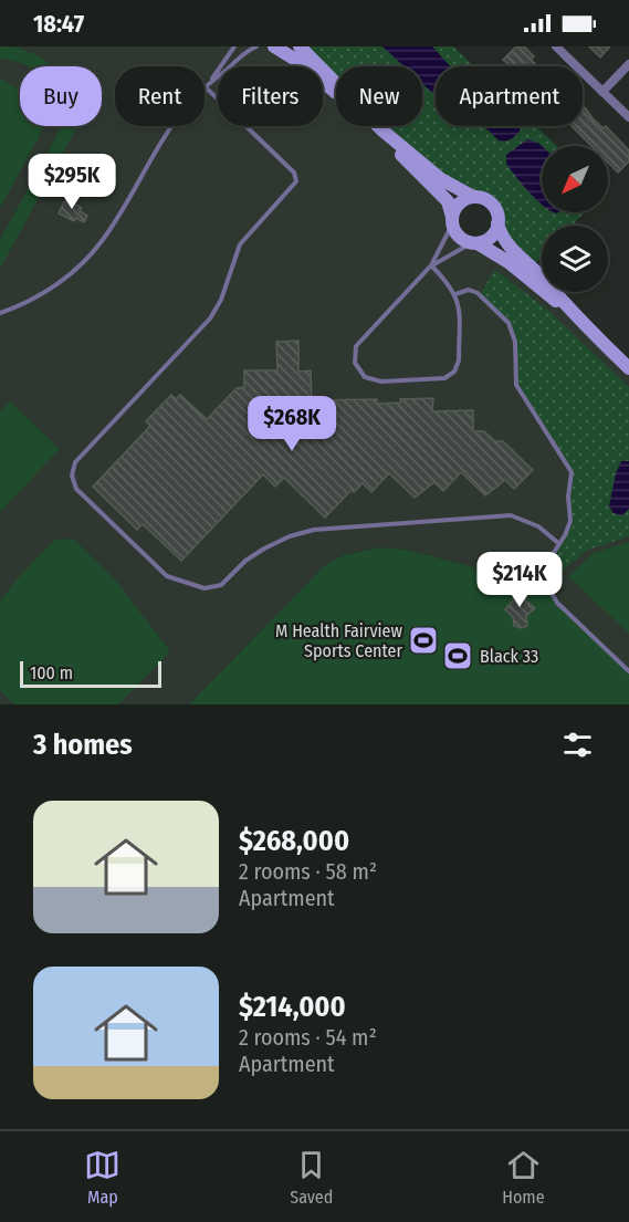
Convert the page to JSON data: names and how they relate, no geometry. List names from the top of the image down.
{
  "places": {
    "sports": ["M Health Fairview Sports Center", "Black 33"]
  },
  "scale_bar": "100 m",
  "north": "bottom left",
  "page": {
    "status": "18:47",
    "chip": [
      "Buy",
      "Rent",
      "Filters",
      "New",
      "Apartment"
    ],
    "price": ["$295K", "$268K", "$214K"],
    "scale": "100 m",
    "heading": "3 homes",
    "list": [
      {
        "name": "$268,000",
        "note": "2 rooms · 58 m² · Apartment"
      },
      {
        "name": "$214,000",
        "note": "2 rooms · 54 m² · Apartment"
      }
    ],
    "tabs": ["Map", "Saved", "Home"]
  }
}
